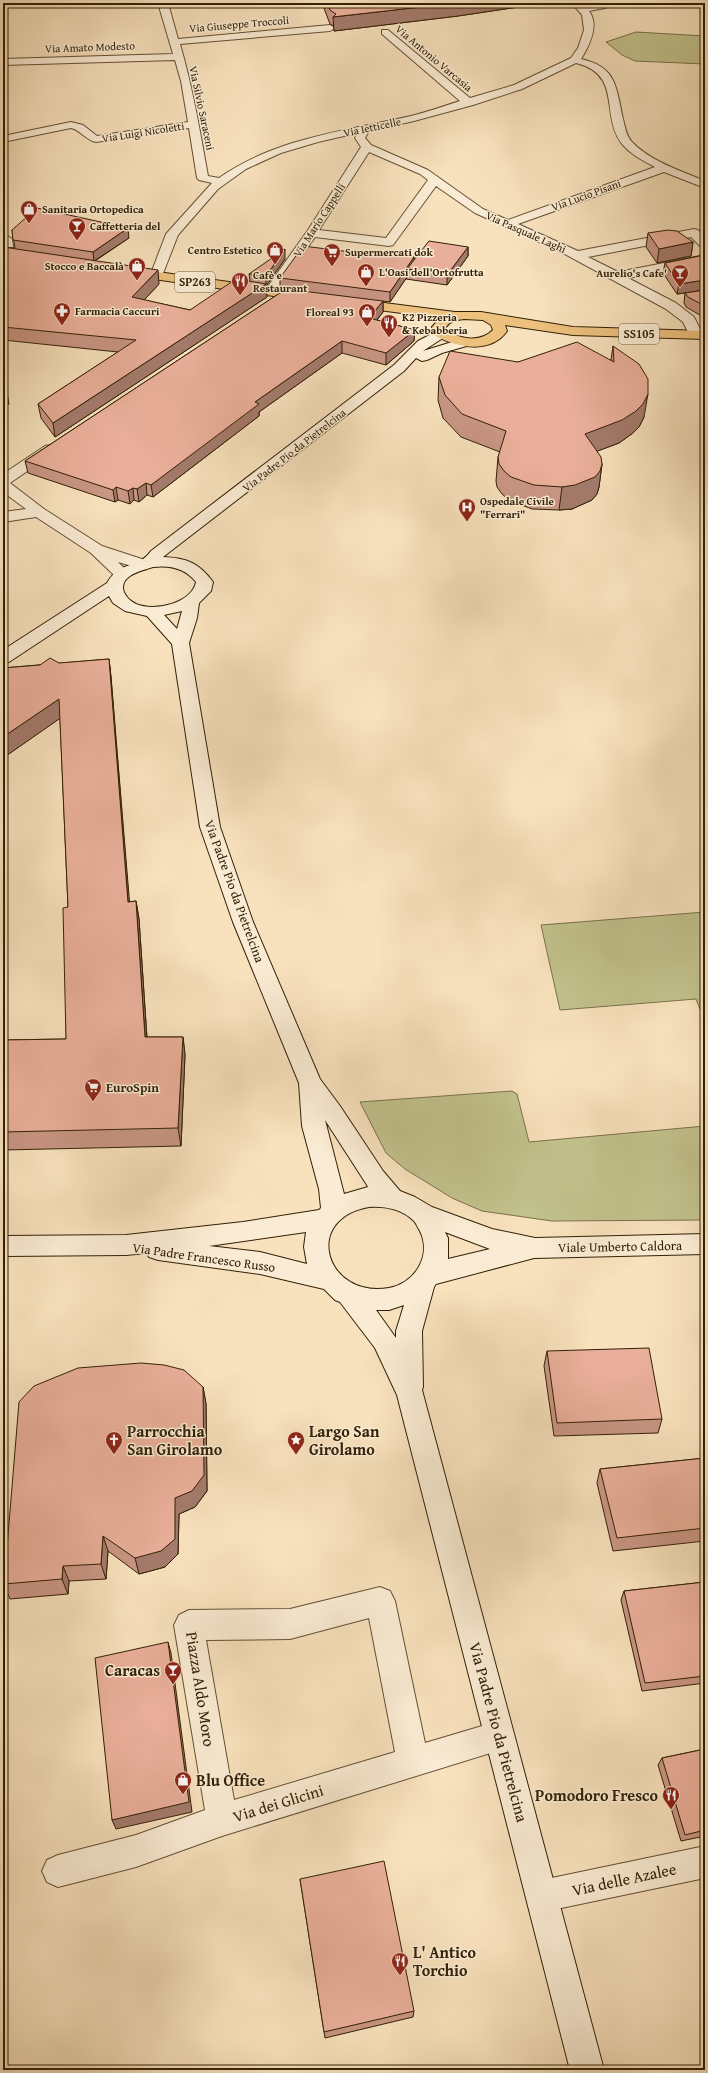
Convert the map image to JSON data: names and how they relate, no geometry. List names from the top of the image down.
{
  "streets": {
    "main road": ["SP263", "SS105"],
    "street": [
      "Via Giuseppe Troccoli",
      "Via Amato Modesto",
      "Via Antonio Varcasia",
      "Via Silvio Saraceni",
      "Via Ietticelle",
      "Via Luigi Nicoletti",
      "Via Lucio Pisani",
      "Via Mario Cappelli",
      "Via Pasquale Laghi",
      "Via Padre Pio da Pietrelcina",
      "Viale Umberto Caldora",
      "Via Padre Francesco Russo",
      "Piazza Aldo Moro",
      "Via dei Glicini",
      "Via delle Azalee"
    ]
  },
  "crossings": [
    ["Via Giuseppe Troccoli", "Via Silvio Saraceni"],
    ["Via Amato Modesto", "Via Silvio Saraceni"],
    ["Via Antonio Varcasia", "Via Ietticelle"],
    ["Via Silvio Saraceni", "Via Ietticelle"],
    ["Via Silvio Saraceni", "Via Luigi Nicoletti"],
    ["Via Ietticelle", "SP263"],
    ["Via Lucio Pisani", "Via Pasquale Laghi"],
    ["Via Mario Cappelli", "Via Pasquale Laghi"],
    ["Via Mario Cappelli", "SP263"],
    ["Via Pasquale Laghi", "SS105"],
    ["Via Padre Pio da Pietrelcina", "Viale Umberto Caldora"],
    ["Via Padre Pio da Pietrelcina", "Via Padre Francesco Russo"],
    ["Via Padre Pio da Pietrelcina", "Via dei Glicini"],
    ["Via Padre Pio da Pietrelcina", "Via delle Azalee"],
    ["Viale Umberto Caldora", "Via Padre Francesco Russo"],
    ["Piazza Aldo Moro", "Via dei Glicini"]
  ],
  "places": {
    "shop": [
      "Sanitaria Ortopedica",
      "Centro Estetico",
      "Stocco e Baccalà",
      "L'Oasi dell'Ortofrutta",
      "Floreal 93",
      "Blu Office"
    ],
    "bar": ["Caffetteria del", "Aurelio's Cafe'", "Caracas"],
    "supermarket": ["Supermercati dok", "EuroSpin"],
    "restaurant": [
      "Cafè e Restaurant",
      "K2 Pizzeria & Kebabberia",
      "Pomodoro Fresco",
      "L' Antico Torchio"
    ],
    "pharmacy": ["Farmacia Caccuri"],
    "hospital": ["Ospedale Civile \"Ferrari\""],
    "church": ["Parrocchia San Girolamo"],
    "place": ["Largo San Girolamo"]
  }
}
